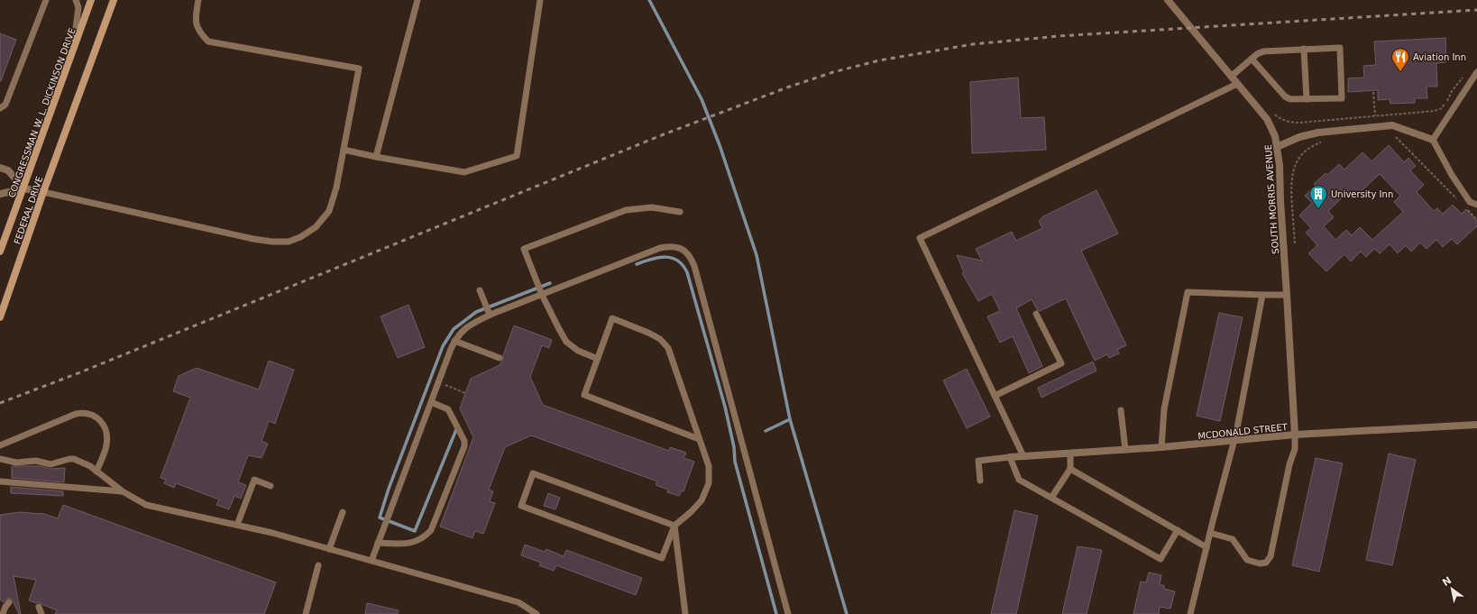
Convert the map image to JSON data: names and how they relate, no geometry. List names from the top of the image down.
{
  "streets": {
    "main road": ["CONGRESSMAN W. L. DICKINSON DRIVE", "FEDERAL DRIVE"],
    "street": ["SOUTH MORRIS AVENUE", "MCDONALD STREET"]
  },
  "crossings": [
    ["SOUTH MORRIS AVENUE", "MCDONALD STREET"]
  ],
  "places": {
    "restaurant": ["Aviation Inn"],
    "building": ["University Inn"]
  },
  "north": "top left"
}
